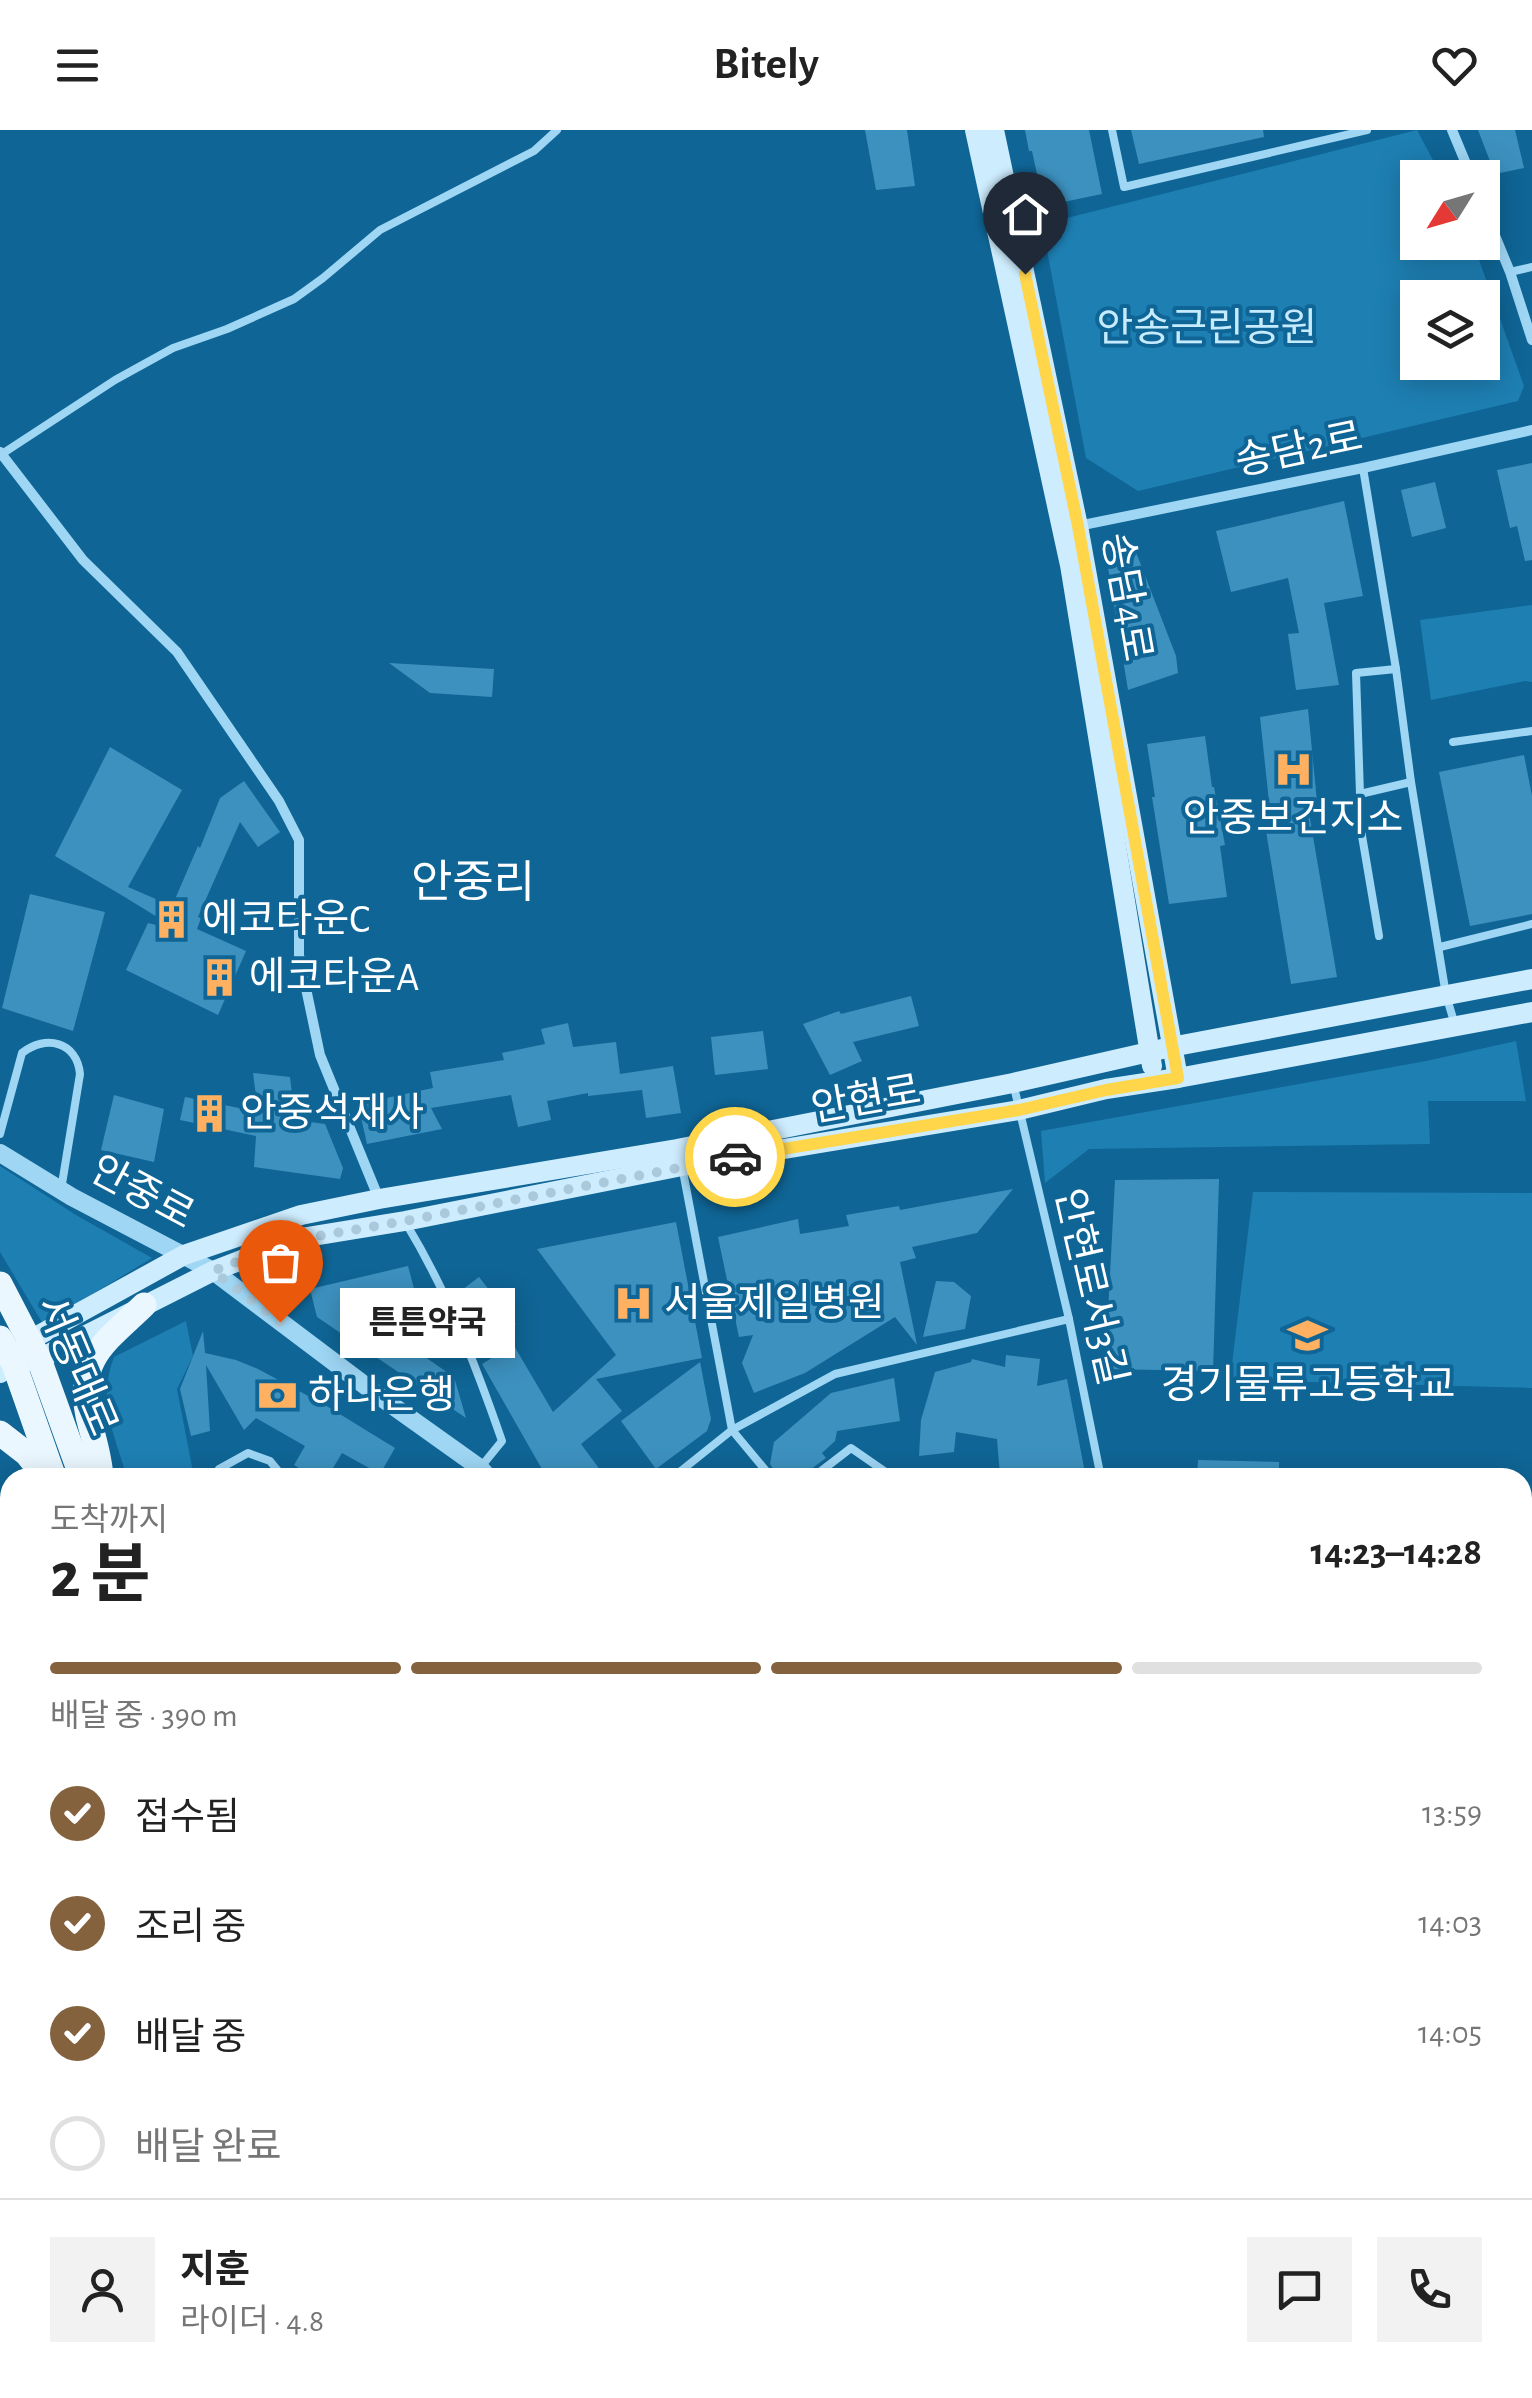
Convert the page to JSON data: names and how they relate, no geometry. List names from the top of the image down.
{
  "streets": {
    "main road": ["송담4로", "안현로", "서동대로"],
    "street": ["송담2로", "안중로"],
    "lane": ["안현로서3길"]
  },
  "crossings": [
    ["송담2로", "송담4로"],
    ["송담4로", "안현로"],
    ["안현로", "안중로"],
    ["안현로", "안현로서3길"],
    ["안현로", "서동대로"]
  ],
  "districts": ["안중리"],
  "parks": ["안송근린공원"],
  "places": {
    "hospital": ["안중보건지소", "서울제일병원"],
    "building": ["에코타운C", "에코타운A", "안중석재사"],
    "other": ["튼튼약국"],
    "school or university": ["경기물류고등학교"],
    "bank": ["하나은행"]
  },
  "north": "bottom left",
  "page": {
    "header": "Bitely",
    "bubble": "튼튼약국",
    "heading": ["2 분", "도착까지", "14:23–14:28"],
    "panel": ["지훈", "라이더 · 4.8"],
    "bar": "배달 중 · 390 m",
    "list": [
      ["접수됨", "13:59"],
      ["조리 중", "14:03"],
      ["배달 중", "14:05"],
      "배달 완료"
    ]
  }
}
